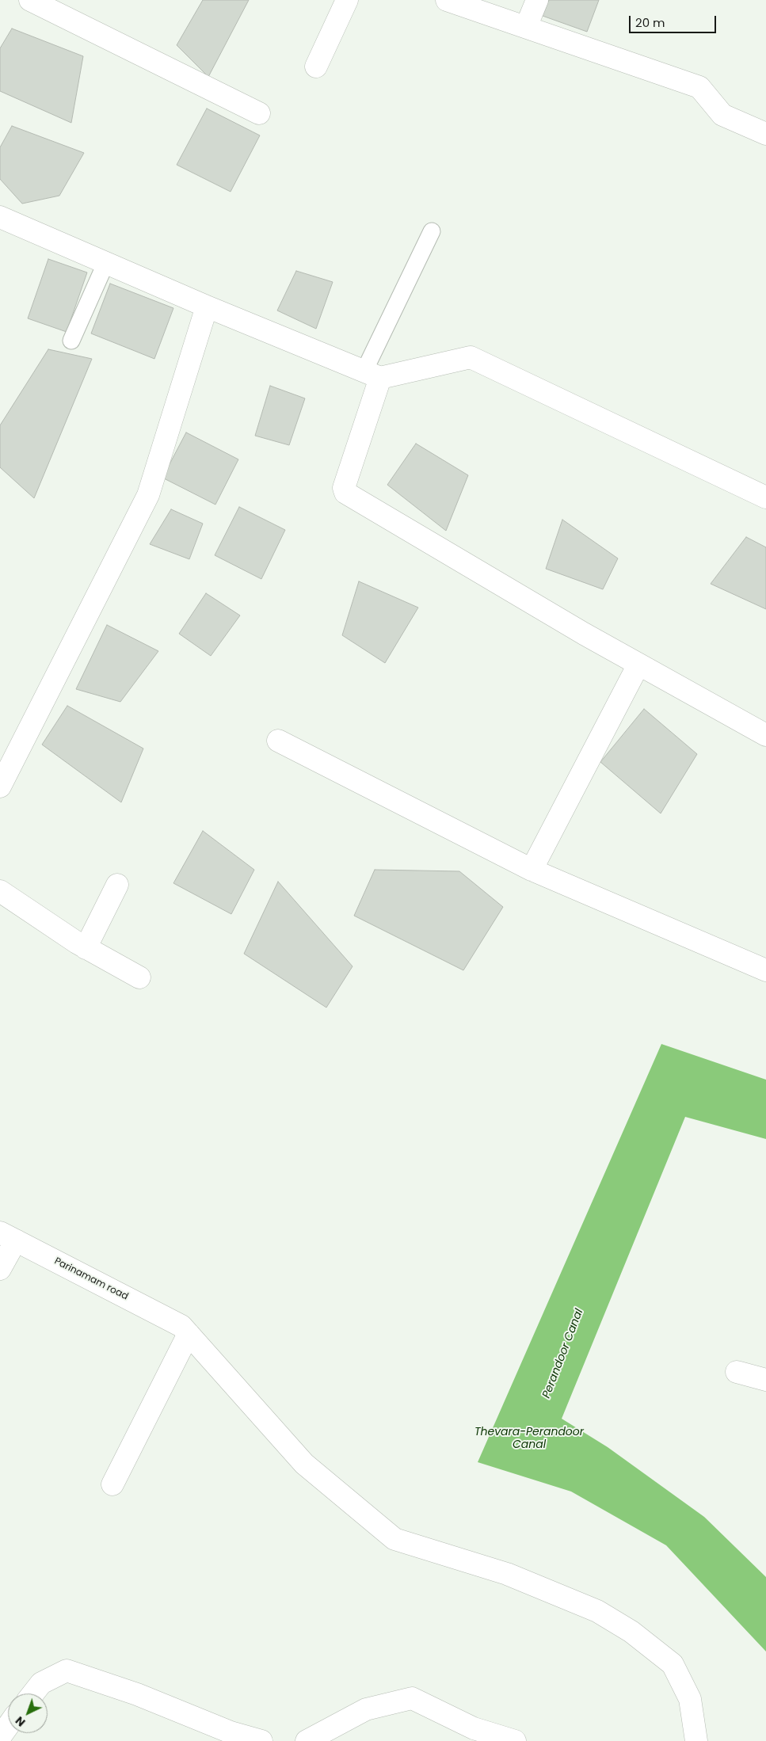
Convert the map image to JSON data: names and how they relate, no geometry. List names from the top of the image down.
{
  "streets": {
    "street": ["Parinamam road"]
  },
  "water": ["Perandoor Canal", "Thevara-Perandoor Canal"],
  "scale_bar": "20 m",
  "north": "bottom left"
}
